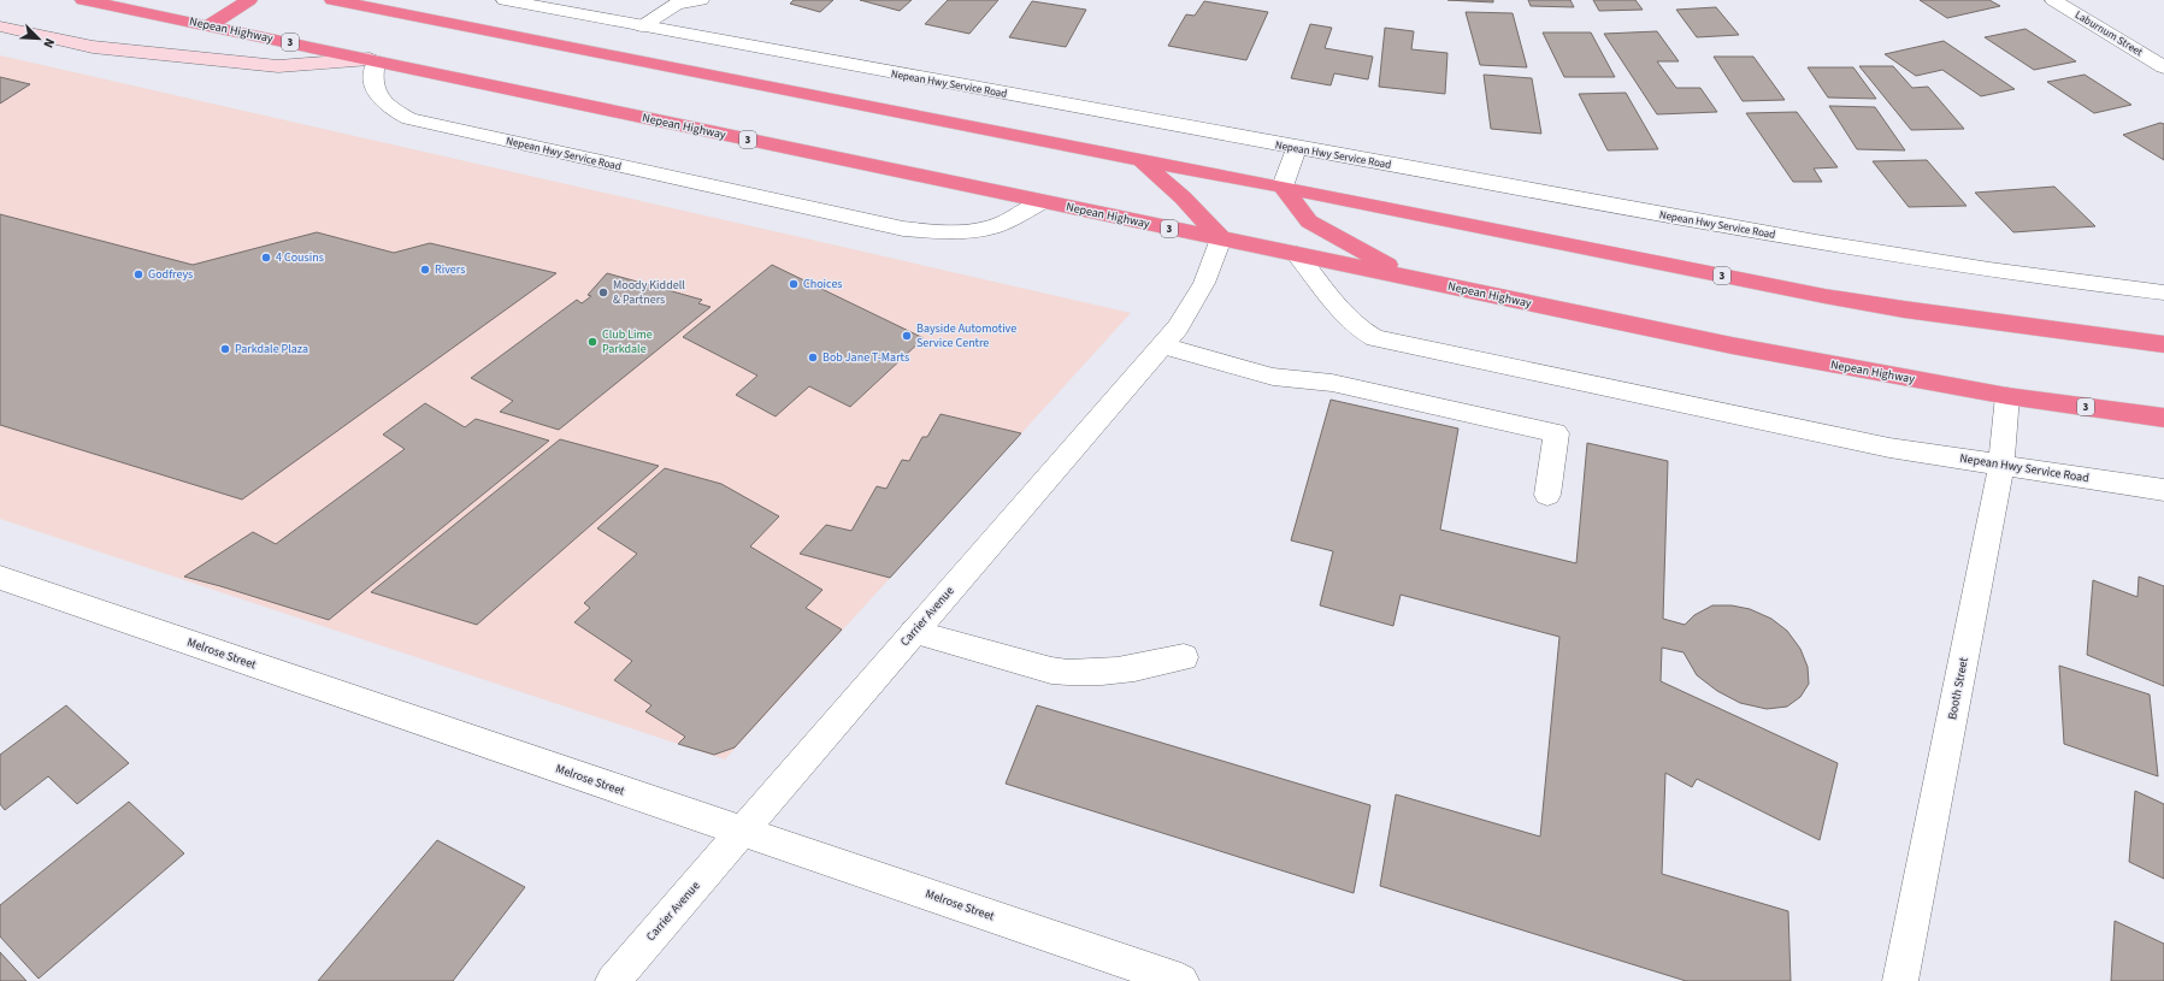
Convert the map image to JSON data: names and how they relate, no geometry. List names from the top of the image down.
{
  "streets": {
    "highway": ["Nepean Highway", "3"],
    "street": [
      "Laburnum Street",
      "Nepean Hwy Service Road",
      "Carrier Avenue",
      "Melrose Street",
      "Booth Street"
    ]
  },
  "crossings": [
    ["Nepean Highway", "Nepean Hwy Service Road"],
    ["Nepean Highway", "Carrier Avenue"],
    ["Nepean Highway", "Booth Street"],
    ["Nepean Hwy Service Road", "Booth Street"],
    ["Carrier Avenue", "Melrose Street"]
  ],
  "places": [
    "4 Cousins",
    "Rivers",
    "Godfreys",
    "Choices",
    "Moody Kiddell & Partners",
    "Bayside Automotive Service Centre",
    "Club Lime Parkdale",
    "Parkdale Plaza",
    "Bob Jane T-Marts"
  ],
  "north": "bottom right"
}
